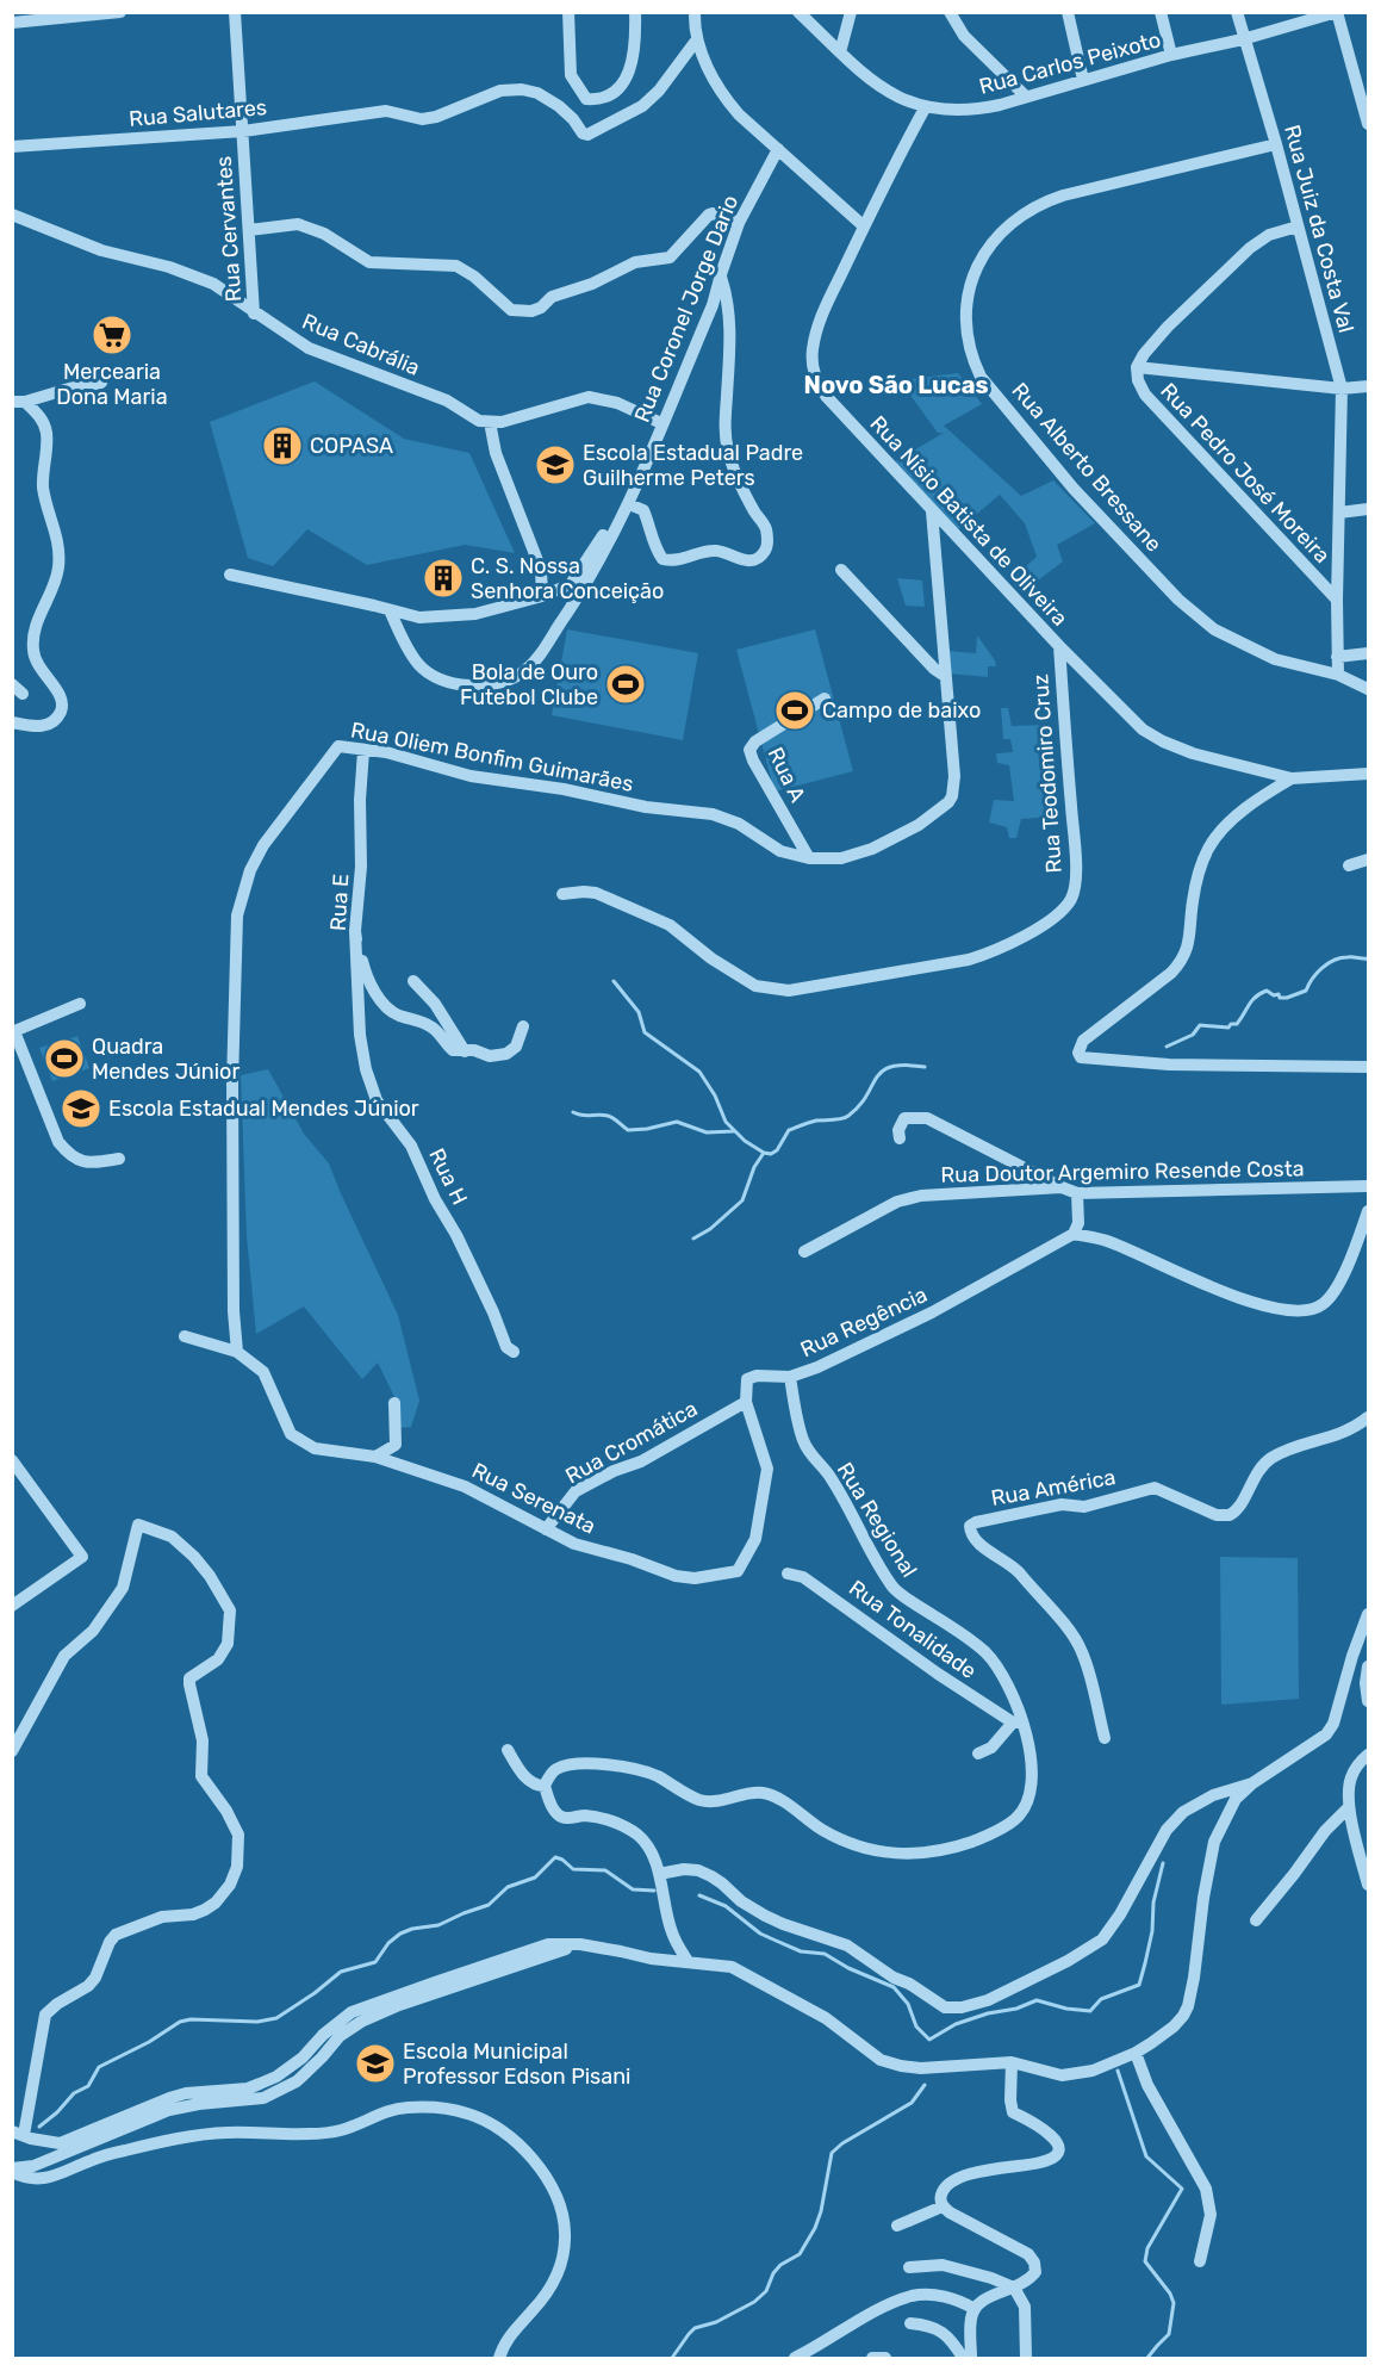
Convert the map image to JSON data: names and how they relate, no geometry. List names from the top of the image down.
{
  "streets": {
    "street": [
      "Rua Carlos Peixoto",
      "Rua Salutares",
      "Rua Cervantes",
      "Rua Juiz da Costa Val",
      "Rua Coronel Jorge Dario",
      "Rua Cabrália",
      "Rua Alberto Bressane",
      "Rua Pedro José Moreira",
      "Rua Nísio Batista de Oliveira",
      "Rua Oliem Bonfim Guimarães",
      "Rua Teodomiro Cruz",
      "Rua A",
      "Rua E",
      "Rua Doutor Argemiro Resende Costa",
      "Rua H",
      "Rua Regência",
      "Rua Cromática",
      "Rua América",
      "Rua Serenata",
      "Rua Regional",
      "Rua Tonalidade"
    ]
  },
  "crossings": [
    ["Rua Carlos Peixoto", "Rua Juiz da Costa Val"],
    ["Rua Carlos Peixoto", "Rua Nísio Batista de Oliveira"],
    ["Rua Salutares", "Rua Cervantes"],
    ["Rua Cervantes", "Rua Cabrália"],
    ["Rua Juiz da Costa Val", "Rua Alberto Bressane"],
    ["Rua Juiz da Costa Val", "Rua Pedro José Moreira"],
    ["Rua Nísio Batista de Oliveira", "Rua Teodomiro Cruz"],
    ["Rua Oliem Bonfim Guimarães", "Rua A"],
    ["Rua Oliem Bonfim Guimarães", "Rua E"],
    ["Rua Oliem Bonfim Guimarães", "Rua Serenata"],
    ["Rua E", "Rua H"],
    ["Rua Regência", "Rua Cromática"],
    ["Rua Regência", "Rua Serenata"],
    ["Rua Regência", "Rua Regional"],
    ["Rua Cromática", "Rua Serenata"],
    ["Rua Regional", "Rua Tonalidade"]
  ],
  "districts": ["Novo São Lucas"],
  "places": {
    "supermarket": ["Mercearia Dona Maria"],
    "building": ["COPASA", "C. S. Nossa Senhora Conceição"],
    "school or university": ["Escola Estadual Padre Guilherme Peters", "Escola Estadual Mendes Júnior", "Escola Municipal Professor Edson Pisani"],
    "sports": ["Bola de Ouro Futebol Clube", "Campo de baixo", "Quadra Mendes Júnior"]
  }
}
